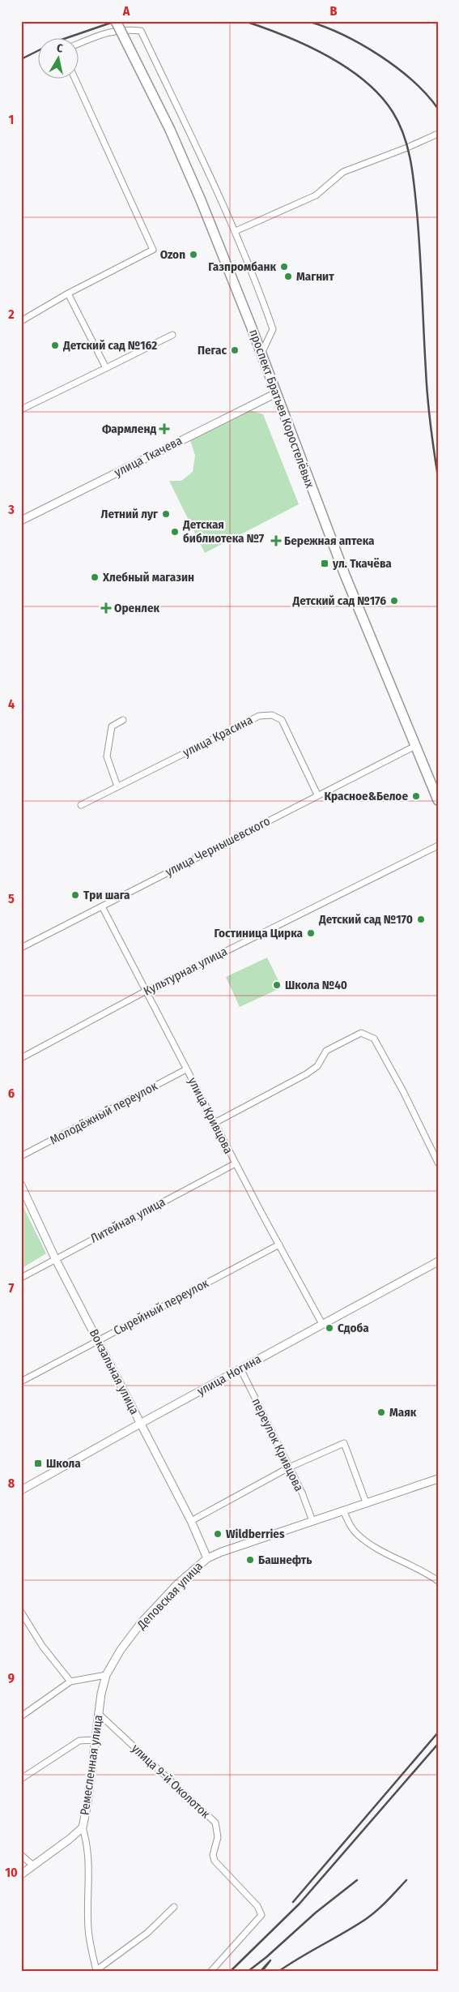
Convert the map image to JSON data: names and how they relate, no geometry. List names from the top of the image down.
{
  "streets": {
    "main road": ["проспект Братьев Коростелёвых"],
    "street": [
      "улица Ткачева",
      "улица Красина",
      "улица Чернышевского",
      "Культурная улица",
      "Молодёжный переулок",
      "улица Кривцова",
      "Литейная улица",
      "Сырейный переулок",
      "Вокзальная улица",
      "улица Ногина",
      "переулок Кривцова",
      "Деповская улица",
      "Ремесленная улица",
      "улица 9-й Околоток"
    ]
  },
  "crossings": [
    ["проспект Братьев Коростелёвых", "улица Ткачева"],
    ["проспект Братьев Коростелёвых", "улица Чернышевского"],
    ["улица Красина", "улица Чернышевского"],
    ["улица Чернышевского", "улица Кривцова"],
    ["Культурная улица", "улица Кривцова"],
    ["Молодёжный переулок", "улица Кривцова"],
    ["улица Кривцова", "Литейная улица"],
    ["улица Кривцова", "Сырейный переулок"],
    ["улица Кривцова", "улица Ногина"],
    ["Литейная улица", "Вокзальная улица"],
    ["Сырейный переулок", "Вокзальная улица"],
    ["Вокзальная улица", "улица Ногина"],
    ["Вокзальная улица", "Деповская улица"],
    ["улица Ногина", "переулок Кривцова"],
    ["переулок Кривцова", "Деповская улица"],
    ["Деповская улица", "Ремесленная улица"],
    ["Ремесленная улица", "улица 9-й Околоток"]
  ],
  "places": {
    "other": [
      "Ozon",
      "Газпромбанк",
      "Магнит",
      "Детский сад №162",
      "Пегас",
      "Летний луг",
      "Детская библиотека №7",
      "Хлебный магазин",
      "Детский сад №176",
      "Красное&Белое",
      "Три шага",
      "Детский сад №170",
      "Гостиница Цирка",
      "Школа №40",
      "Сдоба",
      "Маяк",
      "Wildberries",
      "Башнефть"
    ],
    "health": ["Фармленд", "Бережная аптека", "Оренлек"],
    "transit": ["ул. Ткачёва", "Школа"]
  },
  "north": "top",
  "grid": {
    "columns": ["A", "B"],
    "rows": [
      "1",
      "2",
      "3",
      "4",
      "5",
      "6",
      "7",
      "8",
      "9",
      "10"
    ]
  }
}
